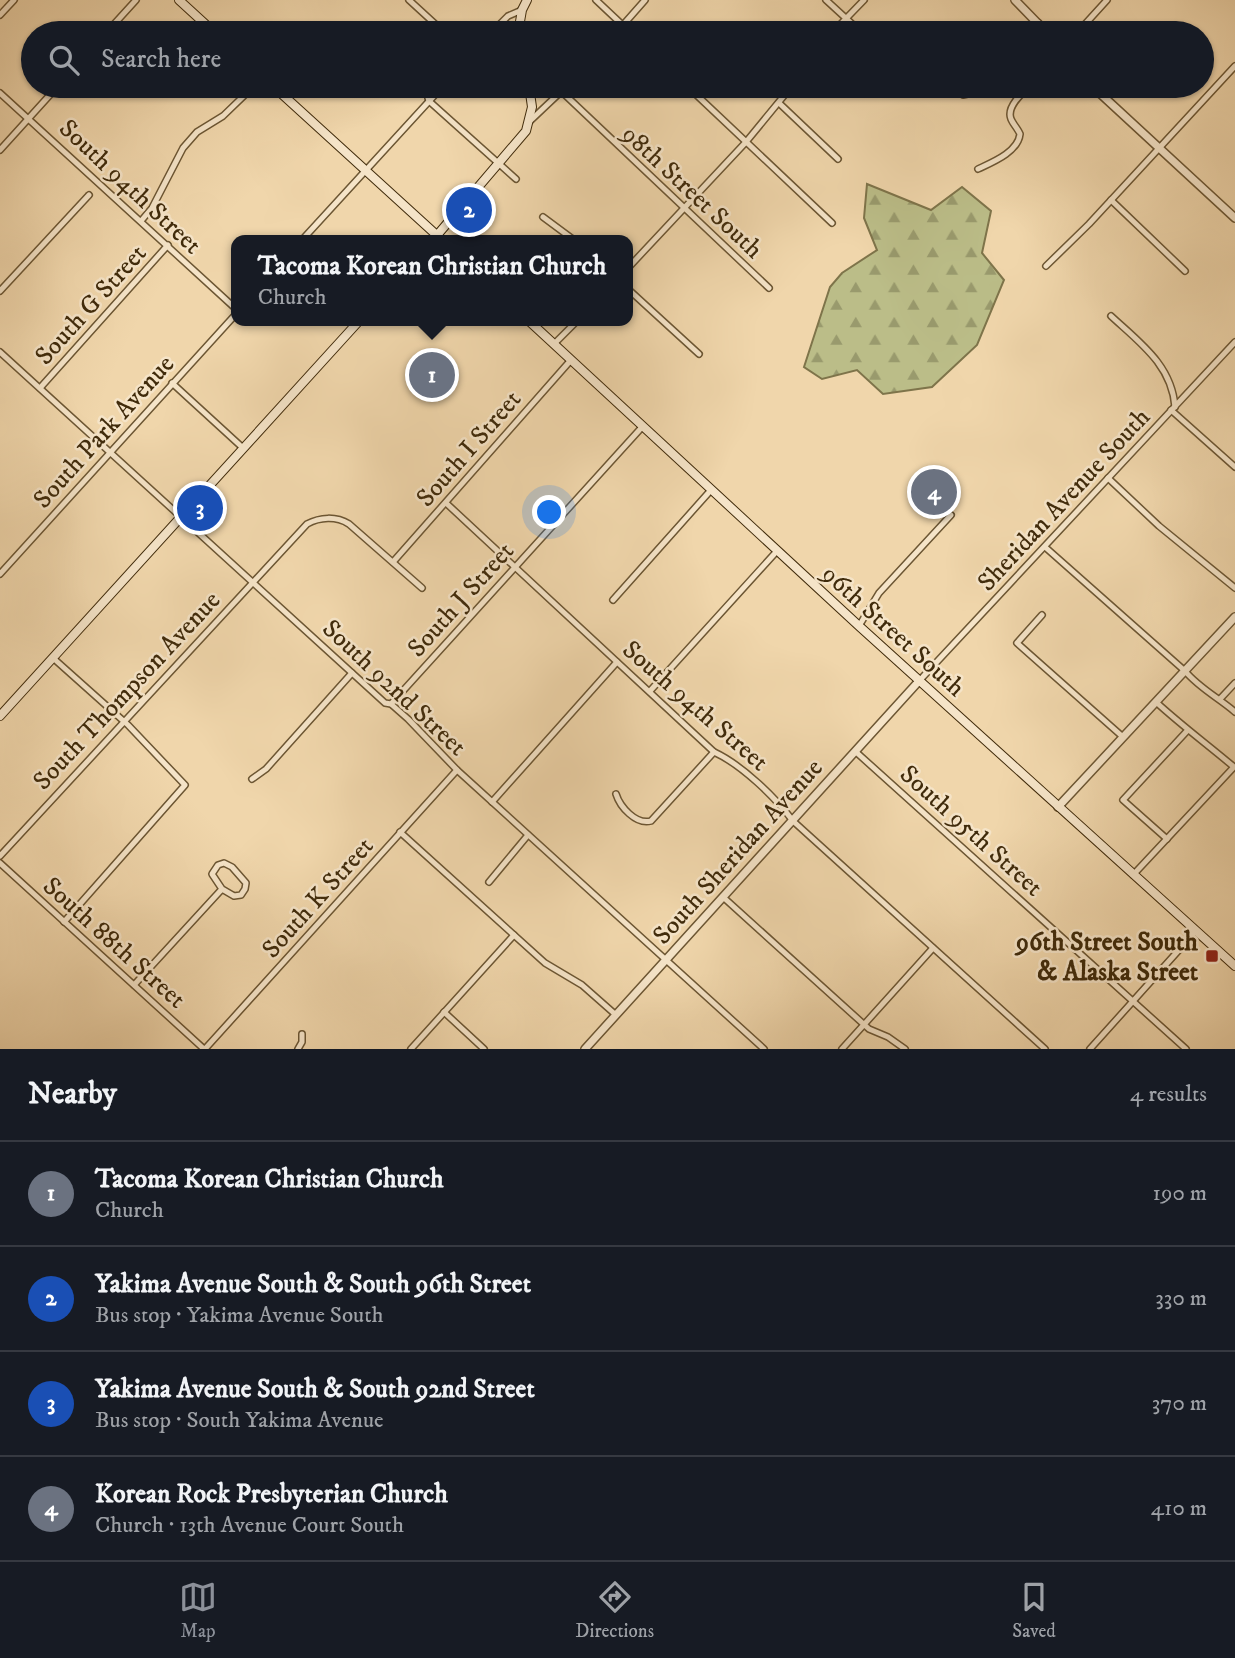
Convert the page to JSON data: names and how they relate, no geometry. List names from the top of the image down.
{
  "streets": {
    "main road": ["96th Street South"],
    "street": [
      "South 94th Street",
      "98th Street South",
      "South G Street",
      "South Park Avenue",
      "South I Street",
      "Sheridan Avenue South",
      "South J Street",
      "South 92nd Street",
      "South Thompson Avenue",
      "South 95th Street",
      "South Sheridan Avenue",
      "South K Street",
      "South 88th Street"
    ]
  },
  "crossings": [
    ["South 94th Street", "South G Street"],
    ["South 94th Street", "South I Street"],
    ["South 94th Street", "South J Street"],
    ["South 94th Street", "South Sheridan Avenue"],
    ["South G Street", "South 92nd Street"],
    ["South Park Avenue", "South 92nd Street"],
    ["South I Street", "96th Street South"],
    ["South I Street", "South Thompson Avenue"],
    ["Sheridan Avenue South", "96th Street South"],
    ["Sheridan Avenue South", "South Sheridan Avenue"],
    ["South J Street", "96th Street South"],
    ["South J Street", "South 92nd Street"],
    ["96th Street South", "South Sheridan Avenue"],
    ["South 92nd Street", "South Thompson Avenue"],
    ["South 92nd Street", "South Sheridan Avenue"],
    ["South 92nd Street", "South K Street"],
    ["South 95th Street", "South Sheridan Avenue"],
    ["South K Street", "South 88th Street"]
  ],
  "places": {
    "transit": ["96th Street South & Alaska Street"]
  },
  "page": {
    "search": "Search here",
    "pins": [
      "2",
      "1",
      "4",
      "3"
    ],
    "popup": ["Tacoma Korean Christian Church", "Church"],
    "heading": ["Nearby", "4 results"],
    "list": [
      {
        "mark": "1",
        "name": "Tacoma Korean Christian Church",
        "note": "Church",
        "value": "190 m"
      },
      {
        "mark": "2",
        "name": "Yakima Avenue South & South 96th Street",
        "note": "Bus stop · Yakima Avenue South",
        "value": "330 m"
      },
      {
        "mark": "3",
        "name": "Yakima Avenue South & South 92nd Street",
        "note": "Bus stop · South Yakima Avenue",
        "value": "370 m"
      },
      {
        "mark": "4",
        "name": "Korean Rock Presbyterian Church",
        "note": "Church · 13th Avenue Court South",
        "value": "410 m"
      }
    ],
    "nav": ["Map", "Directions", "Saved"]
  }
}
